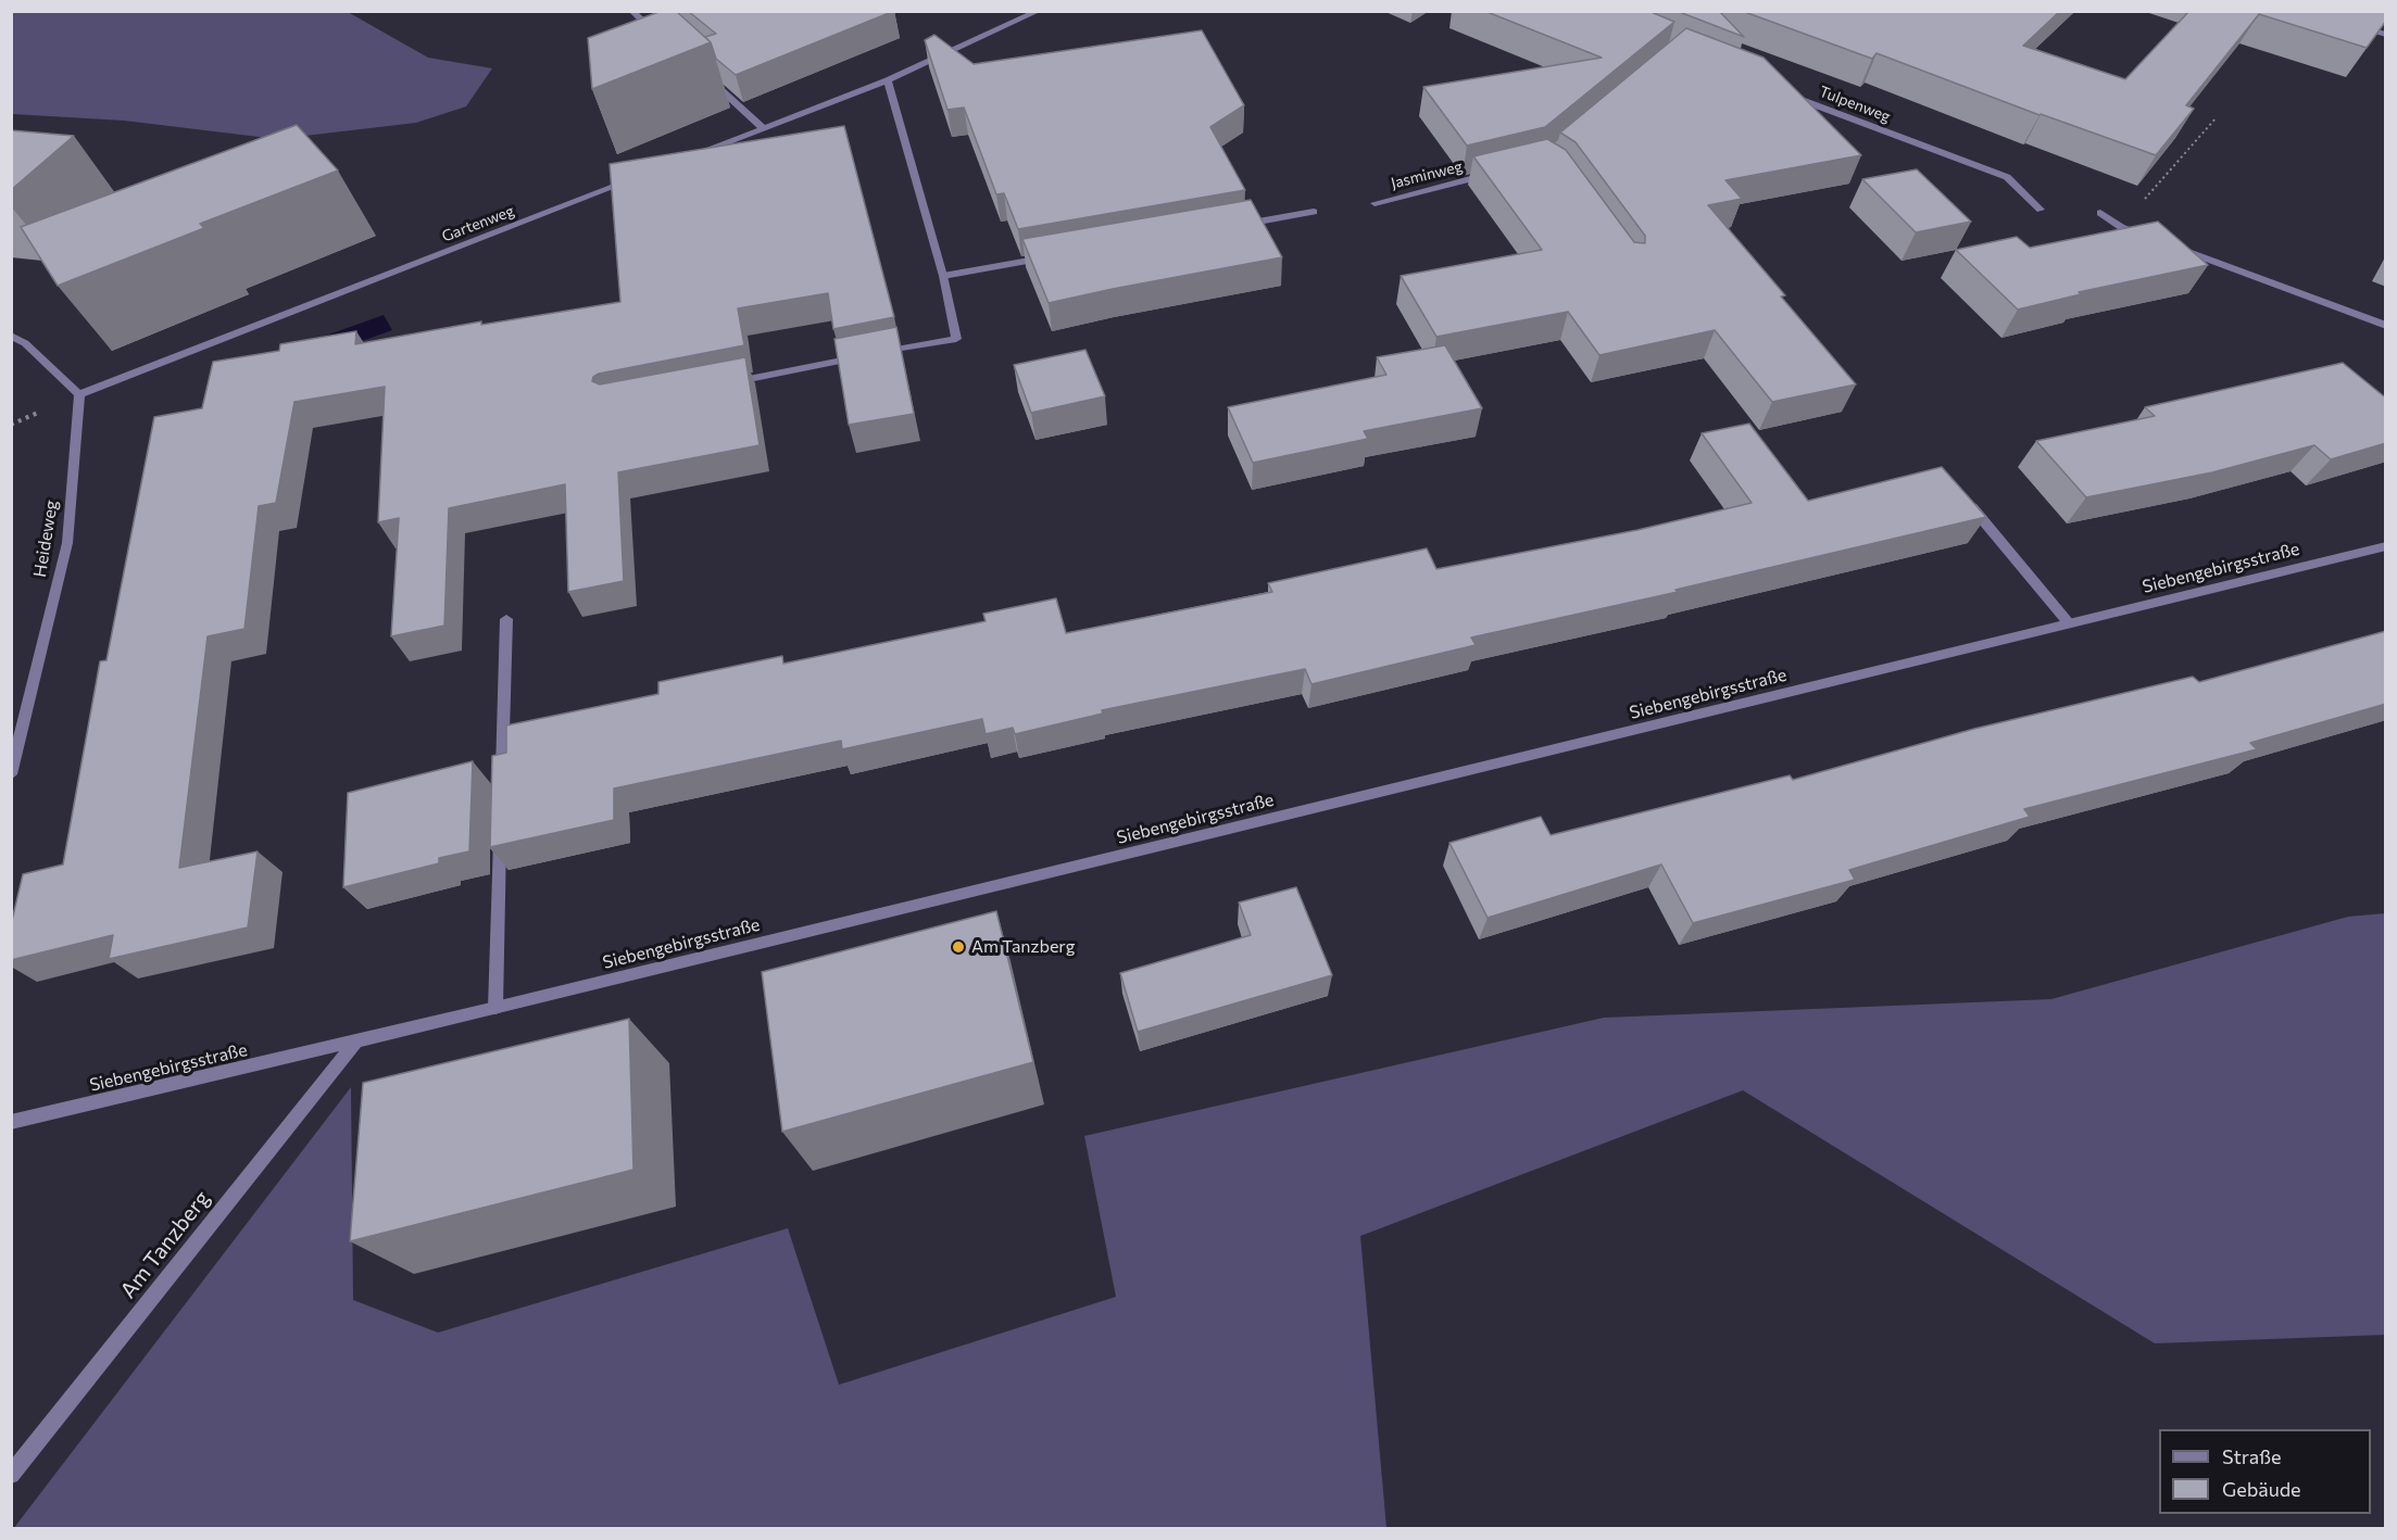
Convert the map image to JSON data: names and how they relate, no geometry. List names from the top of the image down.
{
  "streets": {
    "street": [
      "Tulpenweg",
      "Jasminweg",
      "Gartenweg",
      "Heideweg",
      "Siebengebirgsstraße",
      "Am Tanzberg"
    ]
  },
  "crossings": [
    ["Gartenweg", "Heideweg"],
    ["Siebengebirgsstraße", "Am Tanzberg"]
  ],
  "places": ["Am Tanzberg"],
  "legend": ["Straße", "Gebäude"]
}
